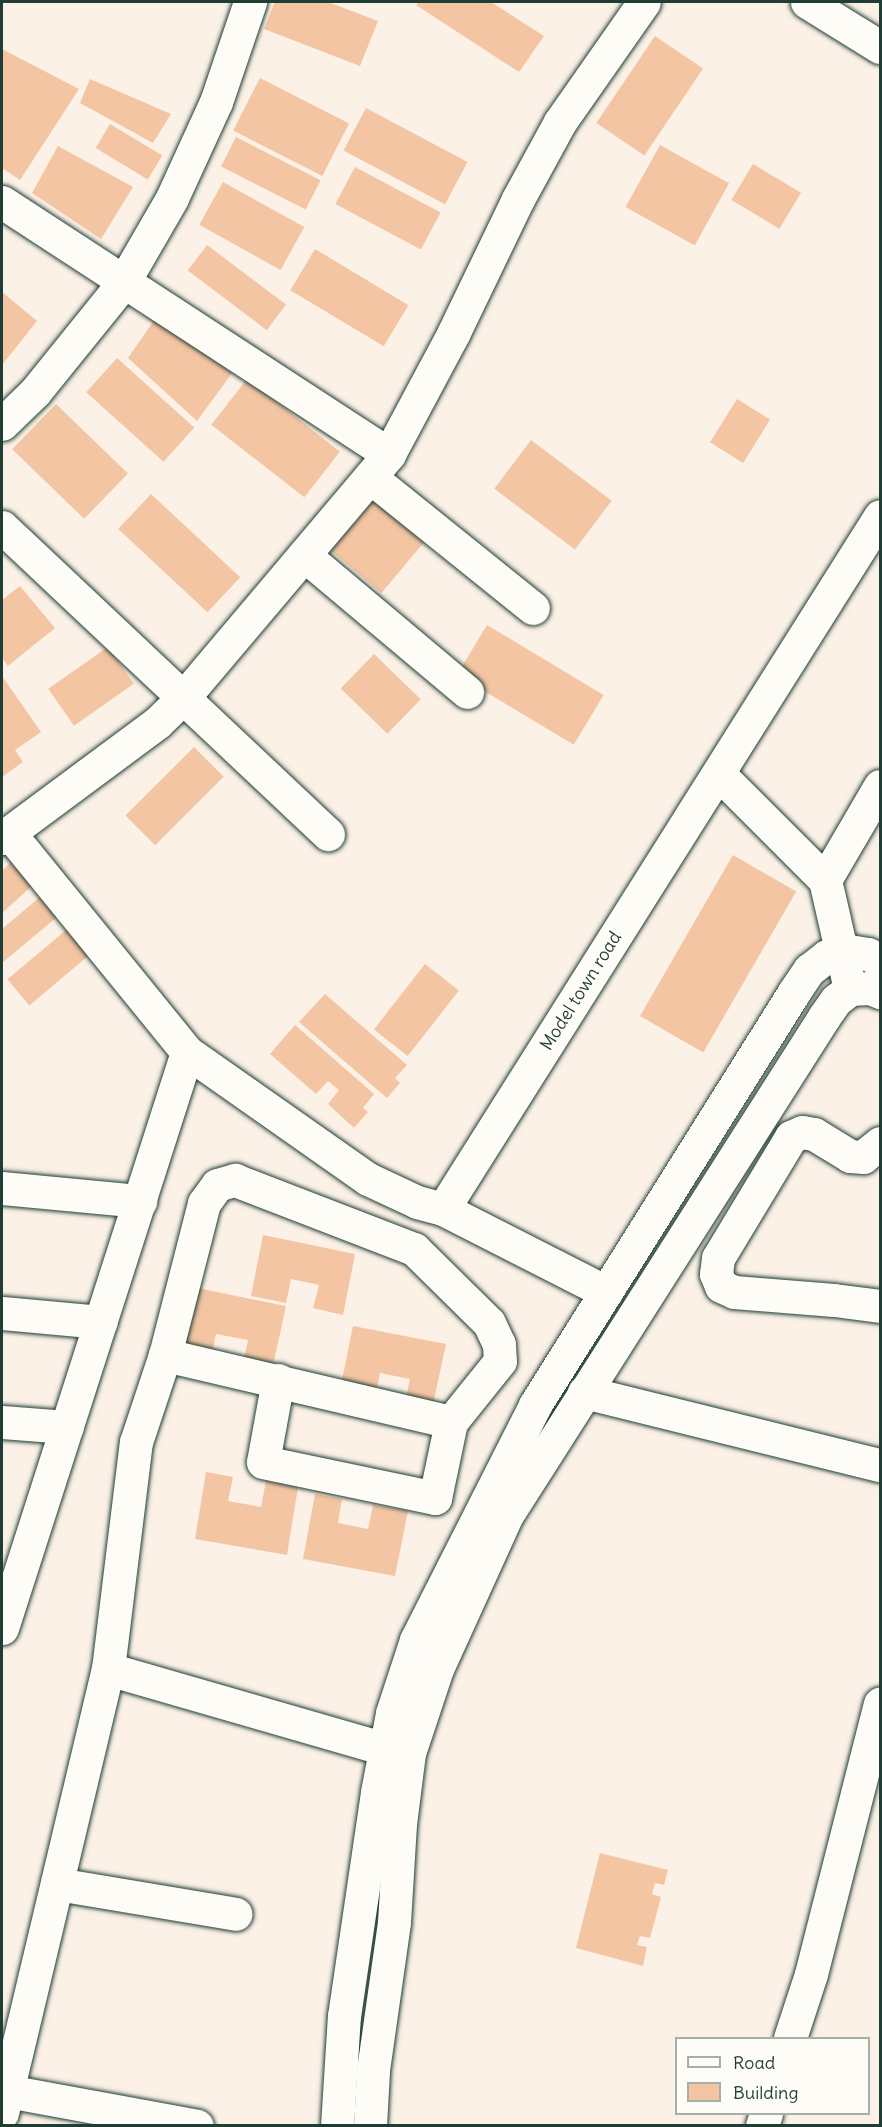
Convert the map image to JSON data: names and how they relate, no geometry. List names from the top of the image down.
{
  "streets": {
    "street": ["Model town road"]
  },
  "legend": ["Road", "Building"]
}
